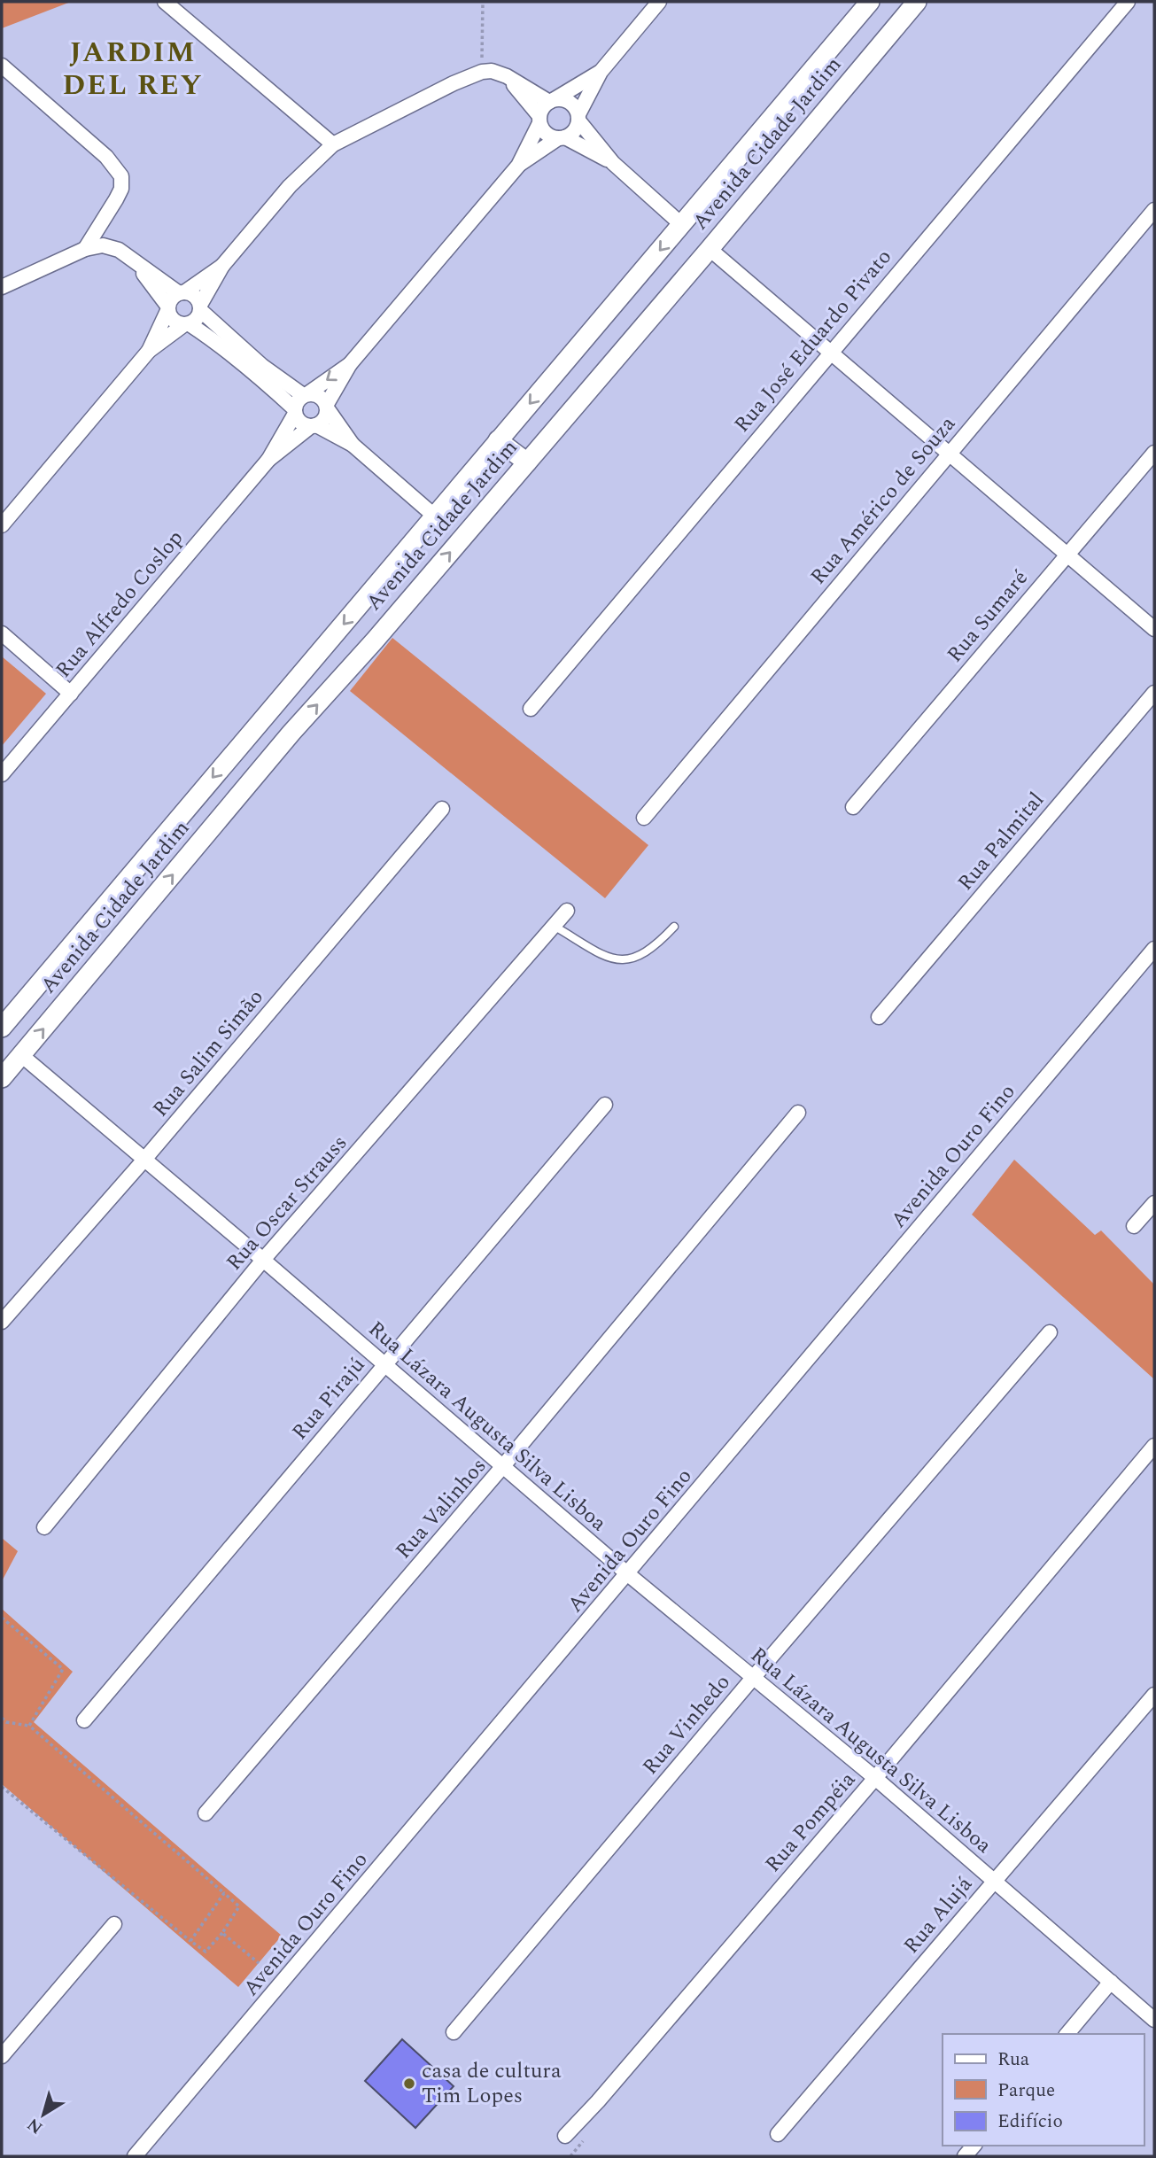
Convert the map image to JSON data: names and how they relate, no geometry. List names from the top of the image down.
{
  "streets": {
    "main road": ["Avenida Cidade Jardim"],
    "street": [
      "Rua José Eduardo Pivato",
      "Rua Américo de Souza",
      "Rua Alfredo Coslop",
      "Rua Sumaré",
      "Rua Palmital",
      "Rua Salim Simão",
      "Avenida Ouro Fino",
      "Rua Oscar Strauss",
      "Rua Pirajú",
      "Rua Lázara Augusta Silva Lisboa",
      "Rua Valinhos",
      "Rua Vinhedo",
      "Rua Pompéia",
      "Rua Alujá"
    ]
  },
  "crossings": [
    ["Avenida Cidade Jardim", "Rua Lázara Augusta Silva Lisboa"],
    ["Rua Salim Simão", "Rua Lázara Augusta Silva Lisboa"],
    ["Avenida Ouro Fino", "Rua Lázara Augusta Silva Lisboa"],
    ["Rua Oscar Strauss", "Rua Lázara Augusta Silva Lisboa"],
    ["Rua Pirajú", "Rua Lázara Augusta Silva Lisboa"],
    ["Rua Lázara Augusta Silva Lisboa", "Rua Valinhos"],
    ["Rua Lázara Augusta Silva Lisboa", "Rua Vinhedo"],
    ["Rua Lázara Augusta Silva Lisboa", "Rua Pompéia"],
    ["Rua Lázara Augusta Silva Lisboa", "Rua Alujá"]
  ],
  "districts": ["JARDIM DEL REY"],
  "places": ["casa de cultura Tim Lopes"],
  "legend": ["Rua", "Parque", "Edifício"],
  "north": "bottom left"
}
